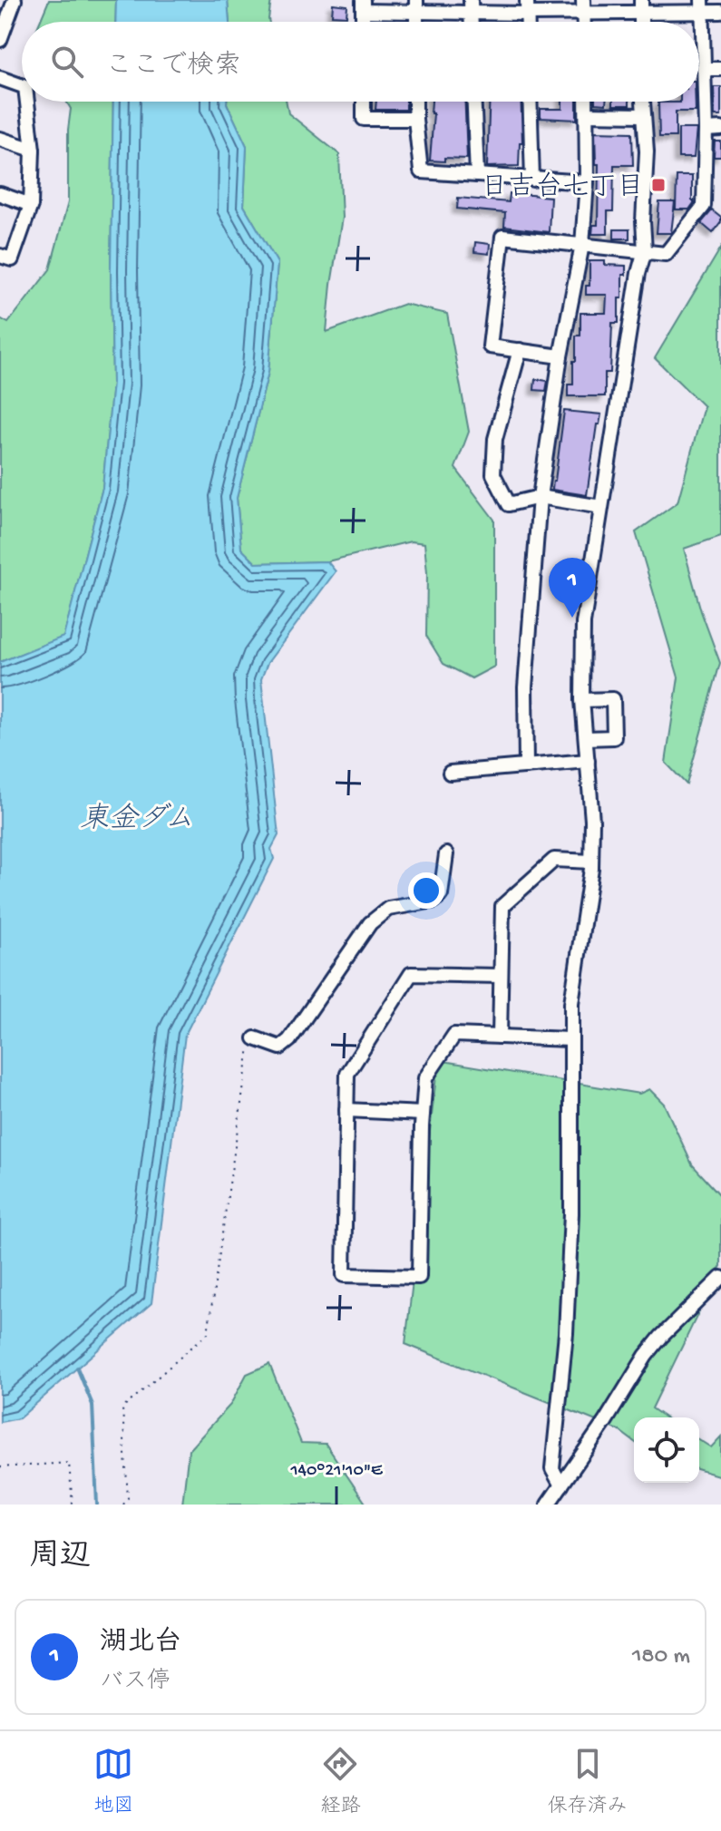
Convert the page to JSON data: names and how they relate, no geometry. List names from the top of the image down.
{
  "water": ["東金ダム"],
  "places": {
    "transit": ["日吉台七丁目"]
  },
  "page": {
    "search": "ここで検索",
    "pins": "1",
    "heading": "周辺",
    "list": [
      {
        "mark": "1",
        "name": "湖北台",
        "note": "バス停",
        "value": "180 m"
      }
    ],
    "nav": ["地図", "経路", "保存済み"]
  },
  "coordinates": ["140°21'10\"E"]
}
